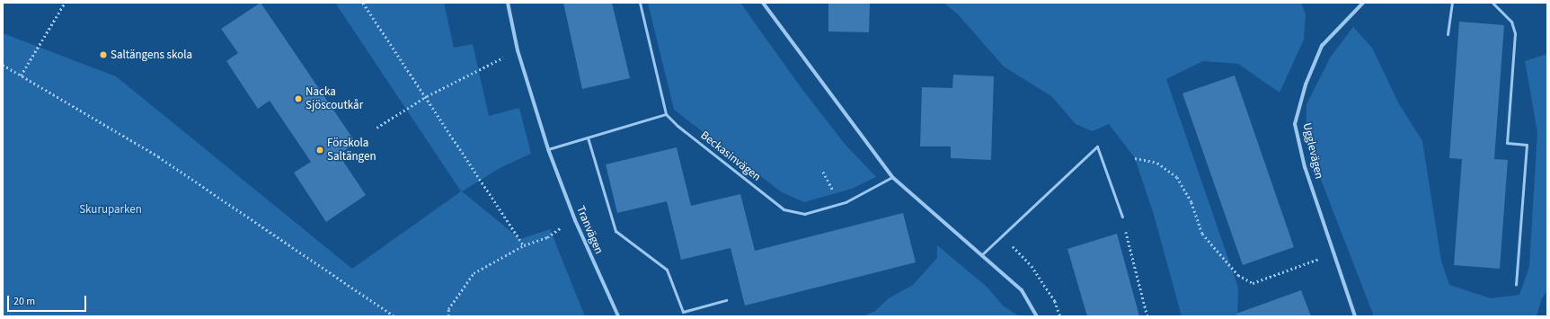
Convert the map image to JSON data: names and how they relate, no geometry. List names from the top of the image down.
{
  "streets": {
    "street": ["Ugglevägen", "Tranvägen"],
    "lane": ["Beckasinvägen"]
  },
  "parks": ["Skuruparken"],
  "places": ["Saltängens skola", "Nacka Sjöscoutkår", "Förskola Saltängen"],
  "scale_bar": "20 m"
}
